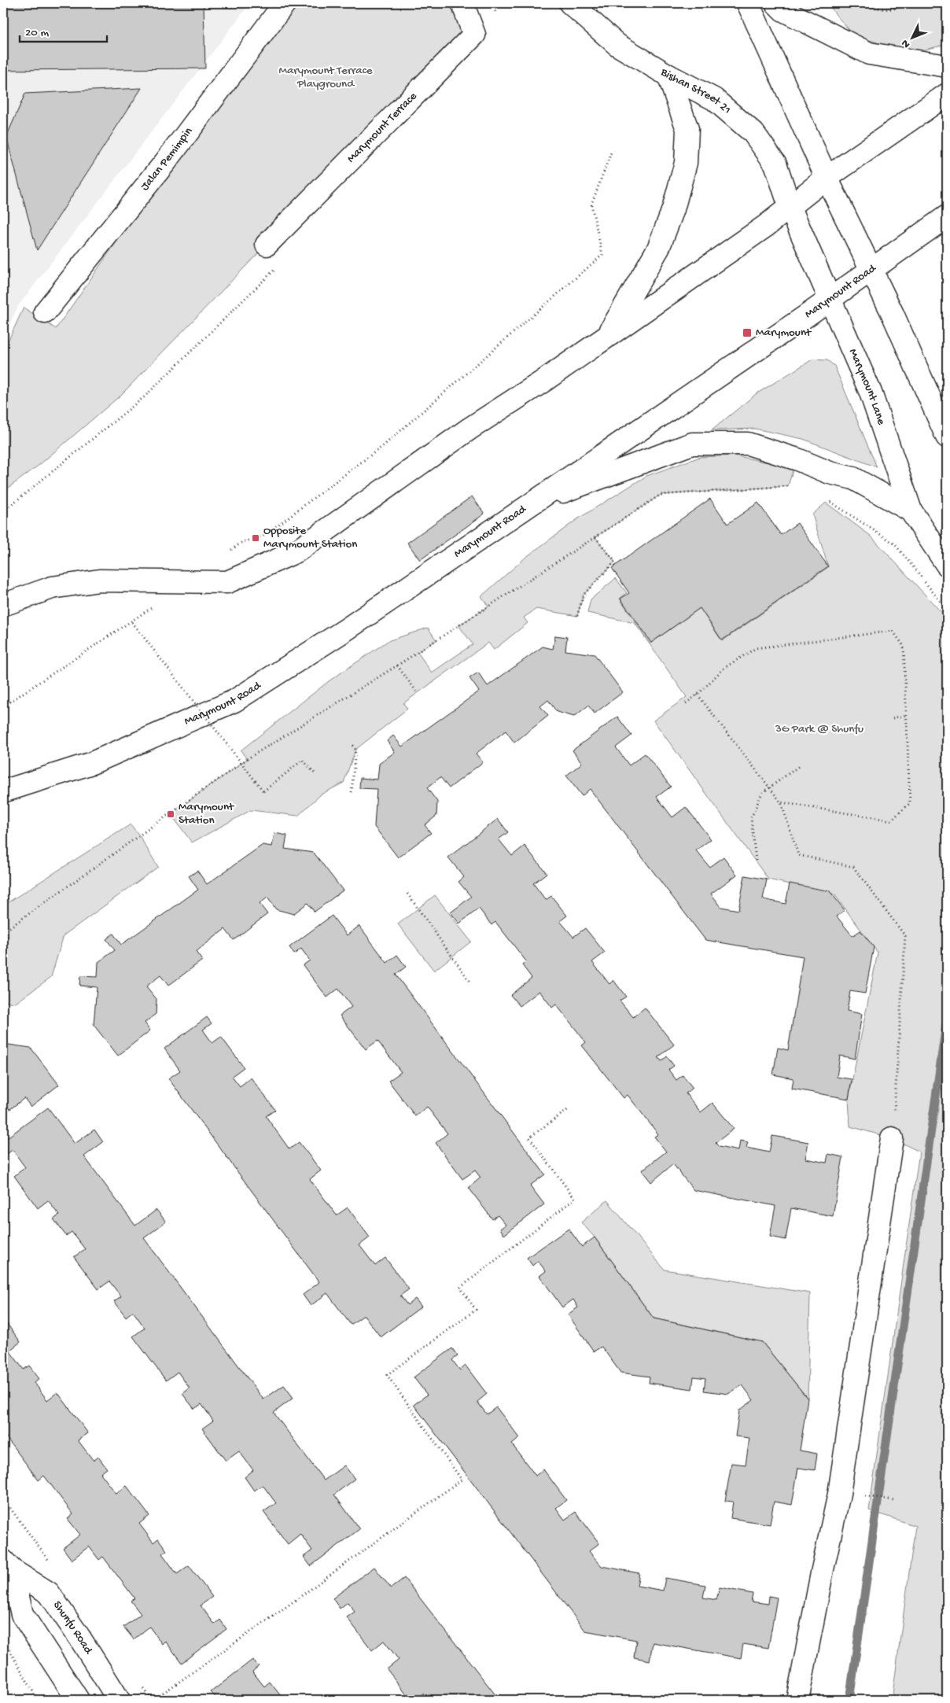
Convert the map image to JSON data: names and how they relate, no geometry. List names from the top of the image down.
{
  "streets": {
    "main road": [
      "Bishan Street 21",
      "Marymount Terrace",
      "Jalan Pemimpin",
      "Marymount Road",
      "Marymount Lane",
      "Shunfu Road"
    ]
  },
  "crossings": [
    ["Bishan Street 21", "Marymount Lane"],
    ["Marymount Road", "Marymount Lane"]
  ],
  "parks": ["Marymount Terrace Playground", "3G Park @ Shunfu"],
  "places": {
    "transit": ["Marymount", "Opposite Marymount Station", "Marymount Station"]
  },
  "scale_bar": "20 m",
  "north": "bottom left"
}
